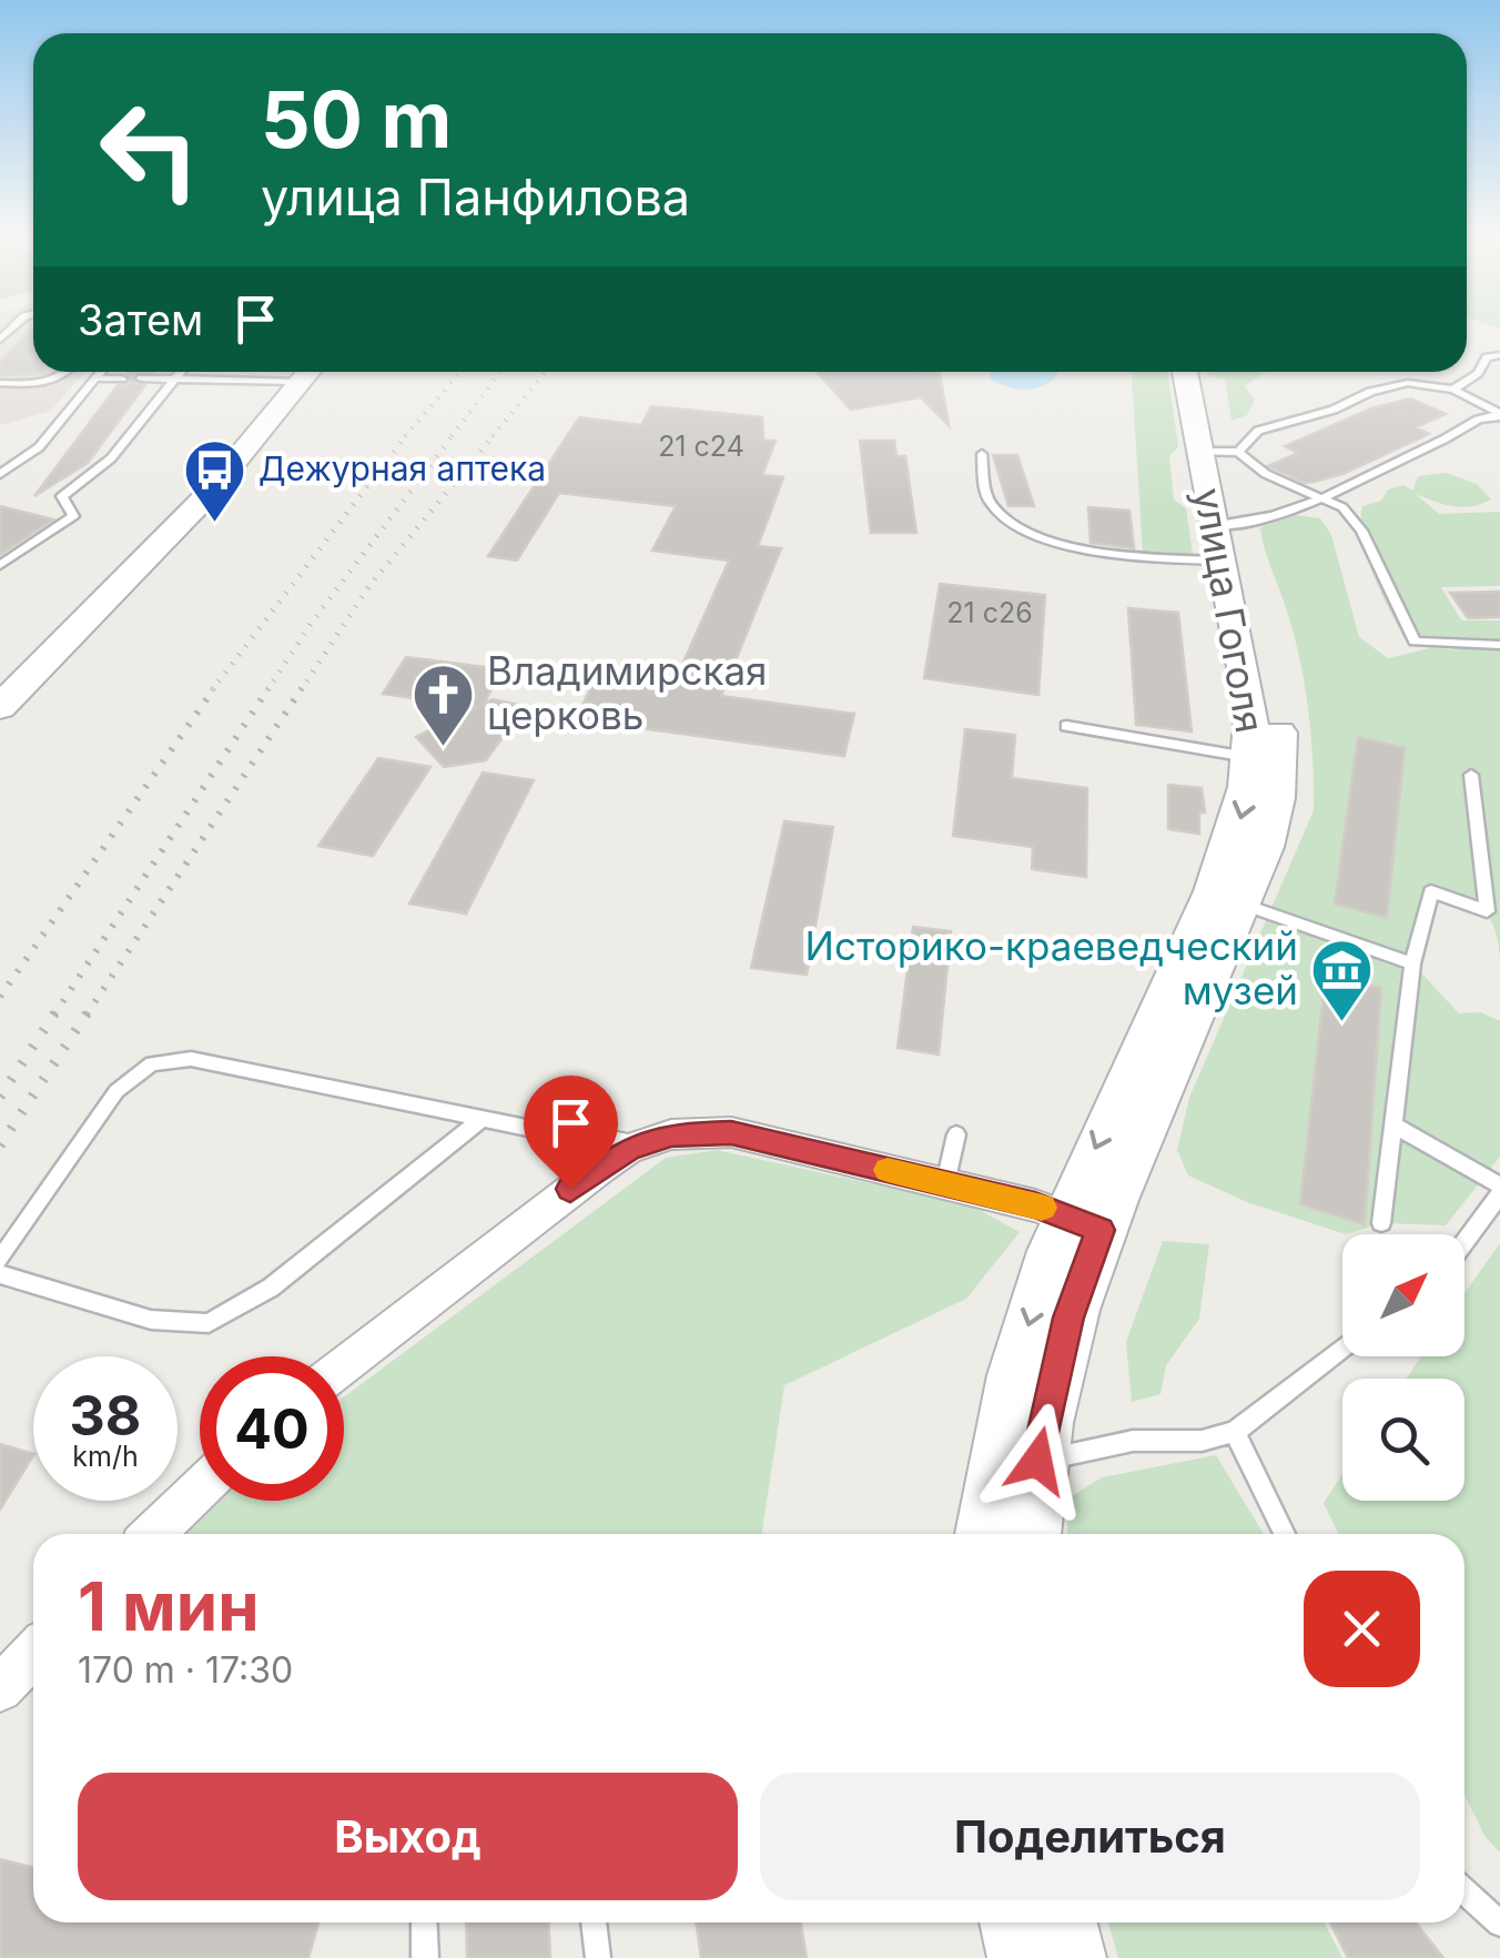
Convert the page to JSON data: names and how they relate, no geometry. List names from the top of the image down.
{
  "streets": {
    "street": ["улица Гоголя"]
  },
  "places": {
    "bus stop": ["Дежурная аптека"],
    "church": ["Владимирская церковь"],
    "museum": ["Историко-краеведческий музей"]
  },
  "house_numbers": ["21 с24", "21 с26"],
  "north": "top right",
  "page": {
    "turn": ["50 m", "улица Панфилова"],
    "then": "Затем",
    "speed": "38 km/h",
    "limit": "40",
    "heading": ["1 мин", "170 m · 17:30"],
    "buttons": ["Выход", "Поделиться"]
  }
}
